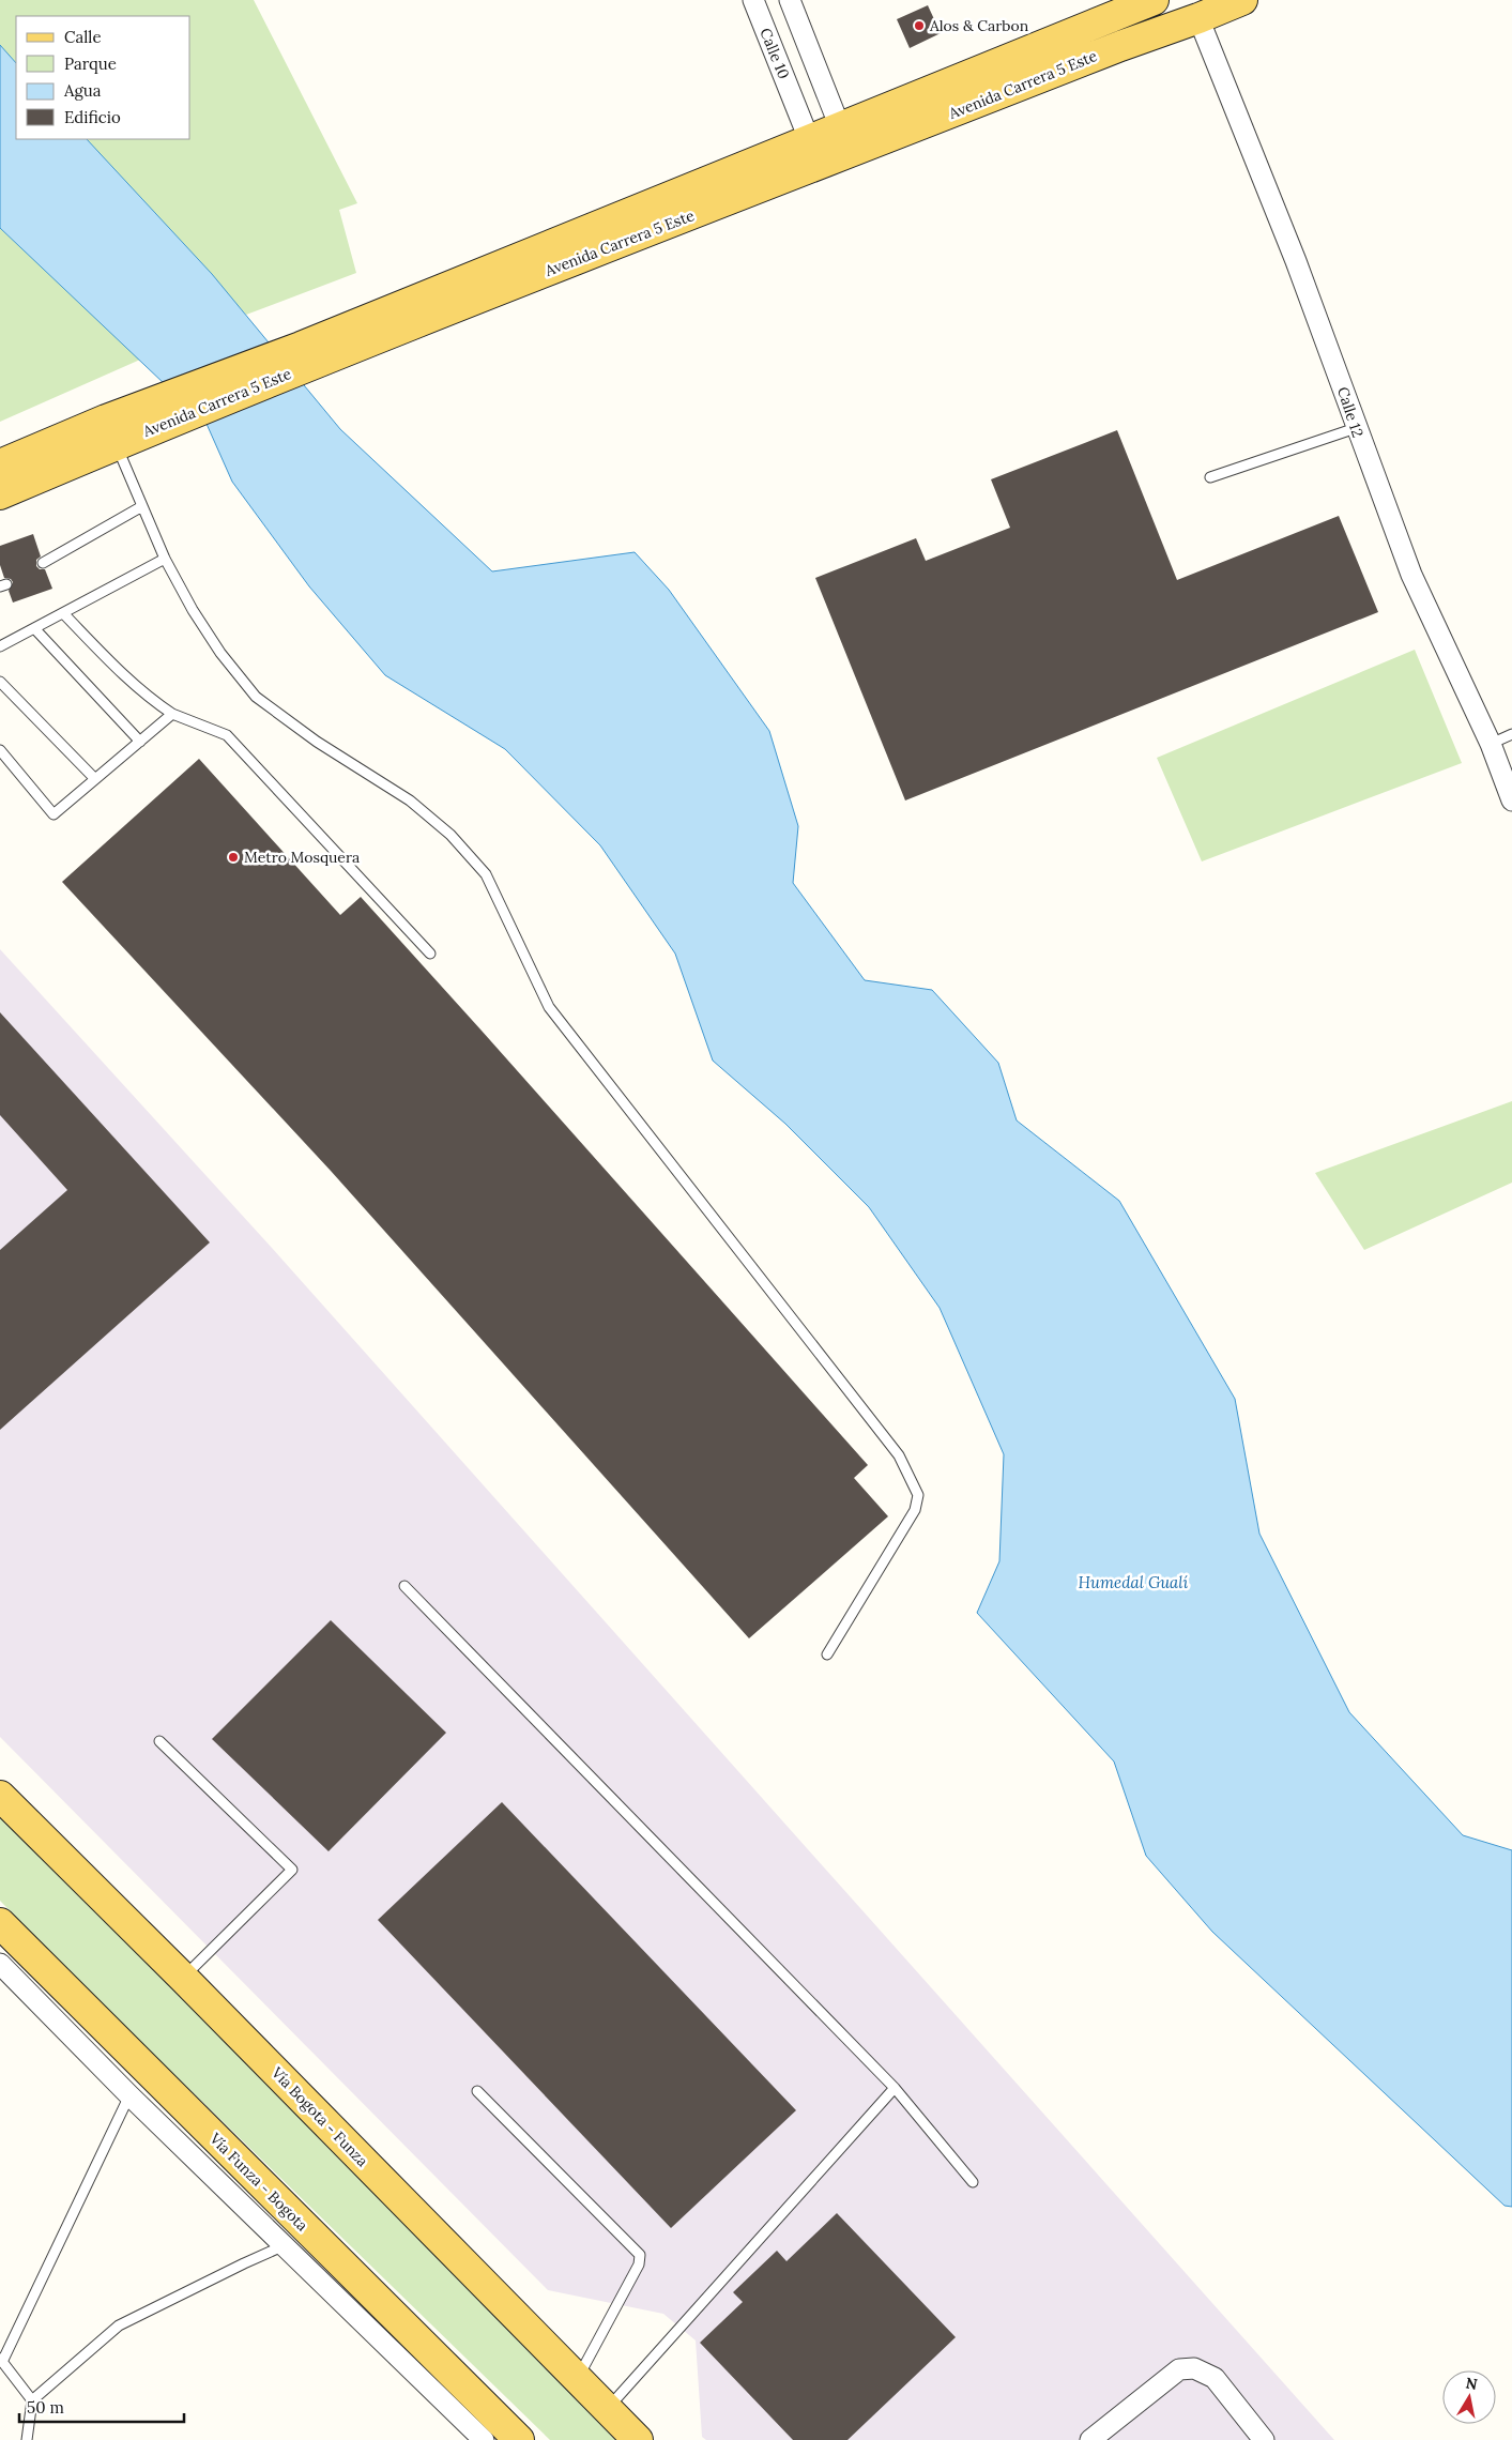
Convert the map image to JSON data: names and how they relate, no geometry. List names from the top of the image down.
{
  "streets": {
    "main road": ["Avenida Carrera 5 Este", "Vía Bogota - Funza", "Vía Funza - Bogota"],
    "street": ["Calle 10", "Calle 12"]
  },
  "crossings": [
    ["Calle 10", "Avenida Carrera 5 Este"],
    ["Avenida Carrera 5 Este", "Calle 12"]
  ],
  "water": ["Humedal Gualí"],
  "places": ["Alos & Carbon", "Metro Mosquera"],
  "legend": [
    "Calle",
    "Parque",
    "Agua",
    "Edificio"
  ],
  "scale_bar": "50 m",
  "north": "top"
}
